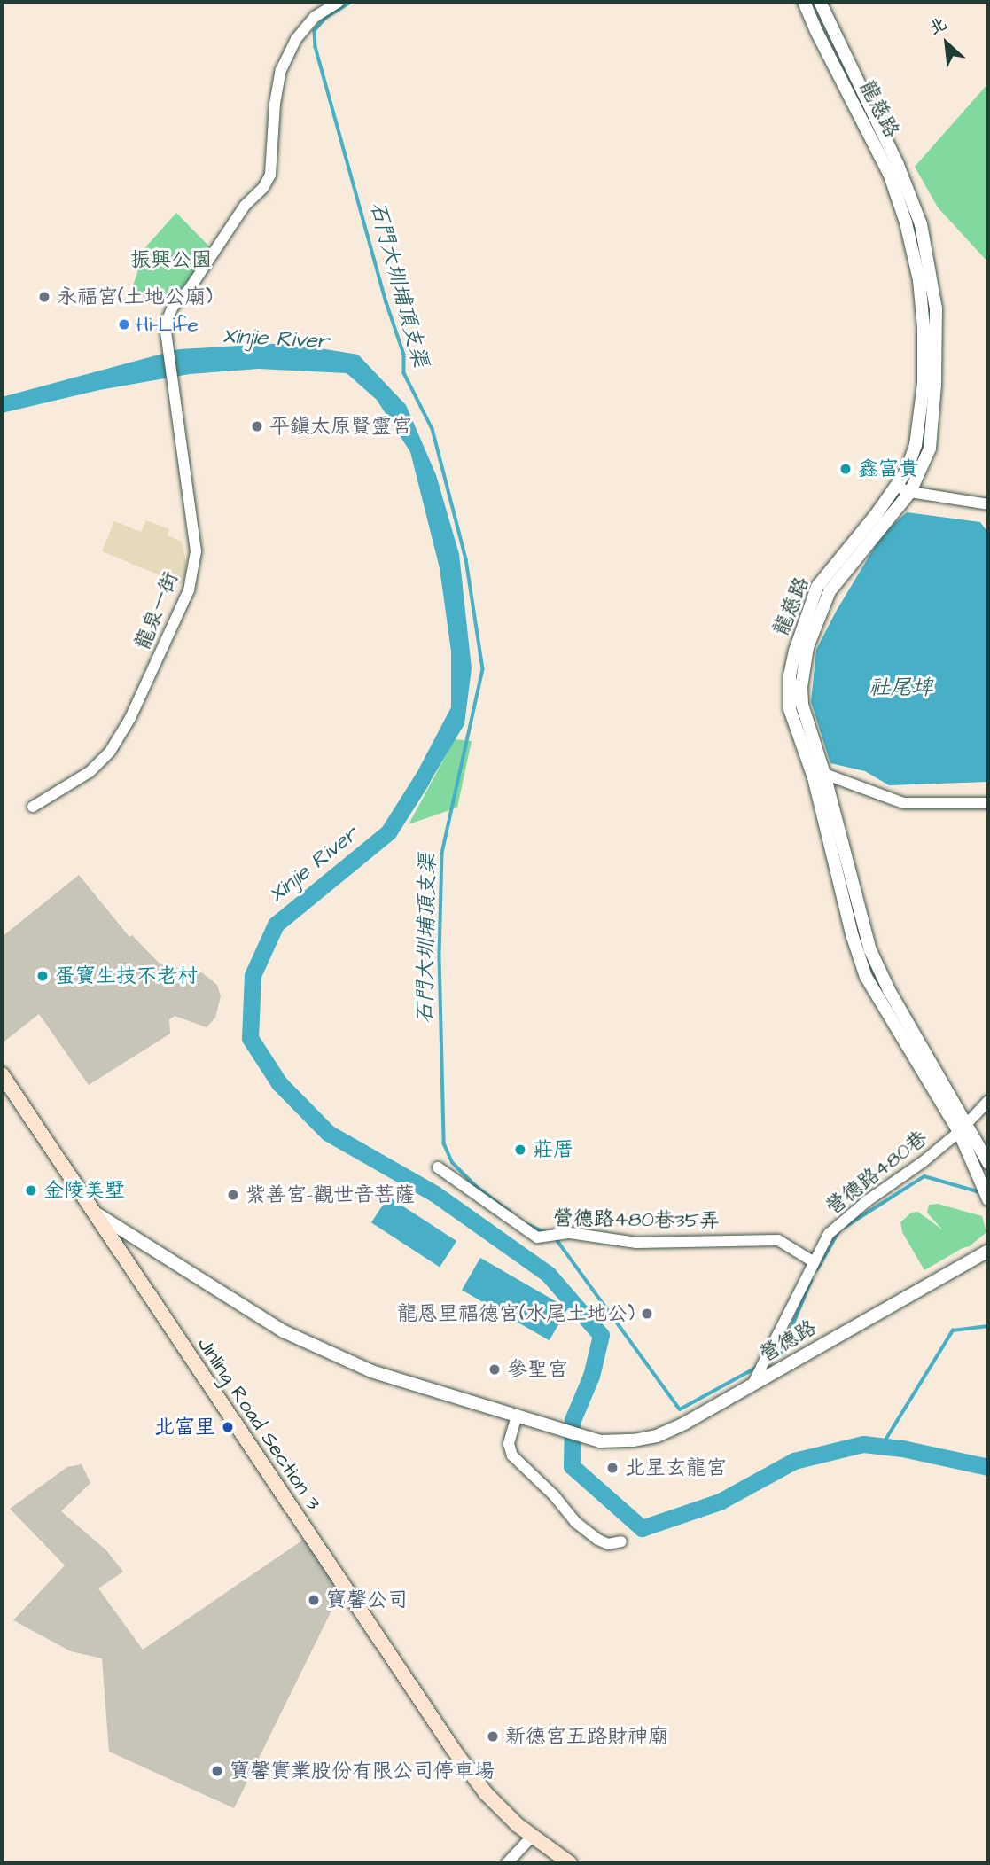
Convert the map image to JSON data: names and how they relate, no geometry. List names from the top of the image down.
{
  "streets": {
    "main road": ["Jinling Road Section 3"],
    "street": [
      "龍慈路",
      "龍泉一街",
      "營德路480巷",
      "營德路480巷35弄",
      "營德路"
    ]
  },
  "crossings": [
    ["龍慈路", "營德路480巷"],
    ["營德路480巷", "營德路480巷35弄"],
    ["營德路480巷", "營德路"],
    ["營德路", "Jinling Road Section 3"]
  ],
  "water": ["石門大圳埔頂支渠", "Xinjie River", "社尾埤"],
  "parks": ["振興公園"],
  "places": [
    "永福宮(土地公廟)",
    "Hi-Life",
    "平鎮太原賢靈宮",
    "鑫富貴",
    "蛋寶生技不老村",
    "莊厝",
    "金陵美墅",
    "紫善宮-觀世音菩薩",
    "龍恩里福德宮(水尾土地公)",
    "參聖宮",
    "北富里",
    "北星玄龍宮",
    "寶馨公司",
    "新德宮五路財神廟",
    "寶馨實業股份有限公司停車場"
  ],
  "north": "top left"
}
